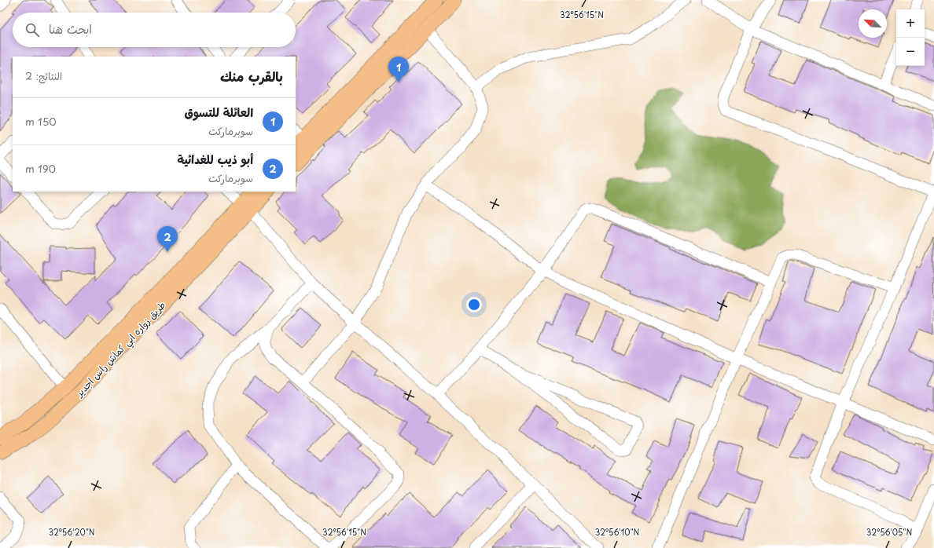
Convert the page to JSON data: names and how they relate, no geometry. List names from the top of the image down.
{
  "streets": {
    "main road": ["طريق زواره ابي كماش راس اجدير"]
  },
  "north": "top left",
  "page": {
    "map_buttons": ["+", "−"],
    "search": "ابحث هنا",
    "pins": ["1", "2"],
    "heading": ["بالقرب منك", "النتائج: 2"],
    "list": [
      {
        "mark": "1",
        "name": "العائلة للتسوق",
        "note": "سوبرماركت",
        "value": "150 m"
      },
      {
        "mark": "2",
        "name": "أبو ذيب للغدائية",
        "note": "سوبرماركت",
        "value": "190 m"
      }
    ]
  },
  "coordinates": [
    "32°56'15\"N",
    "32°56'20\"N",
    "32°56'10\"N",
    "32°56'05\"N"
  ]
}
